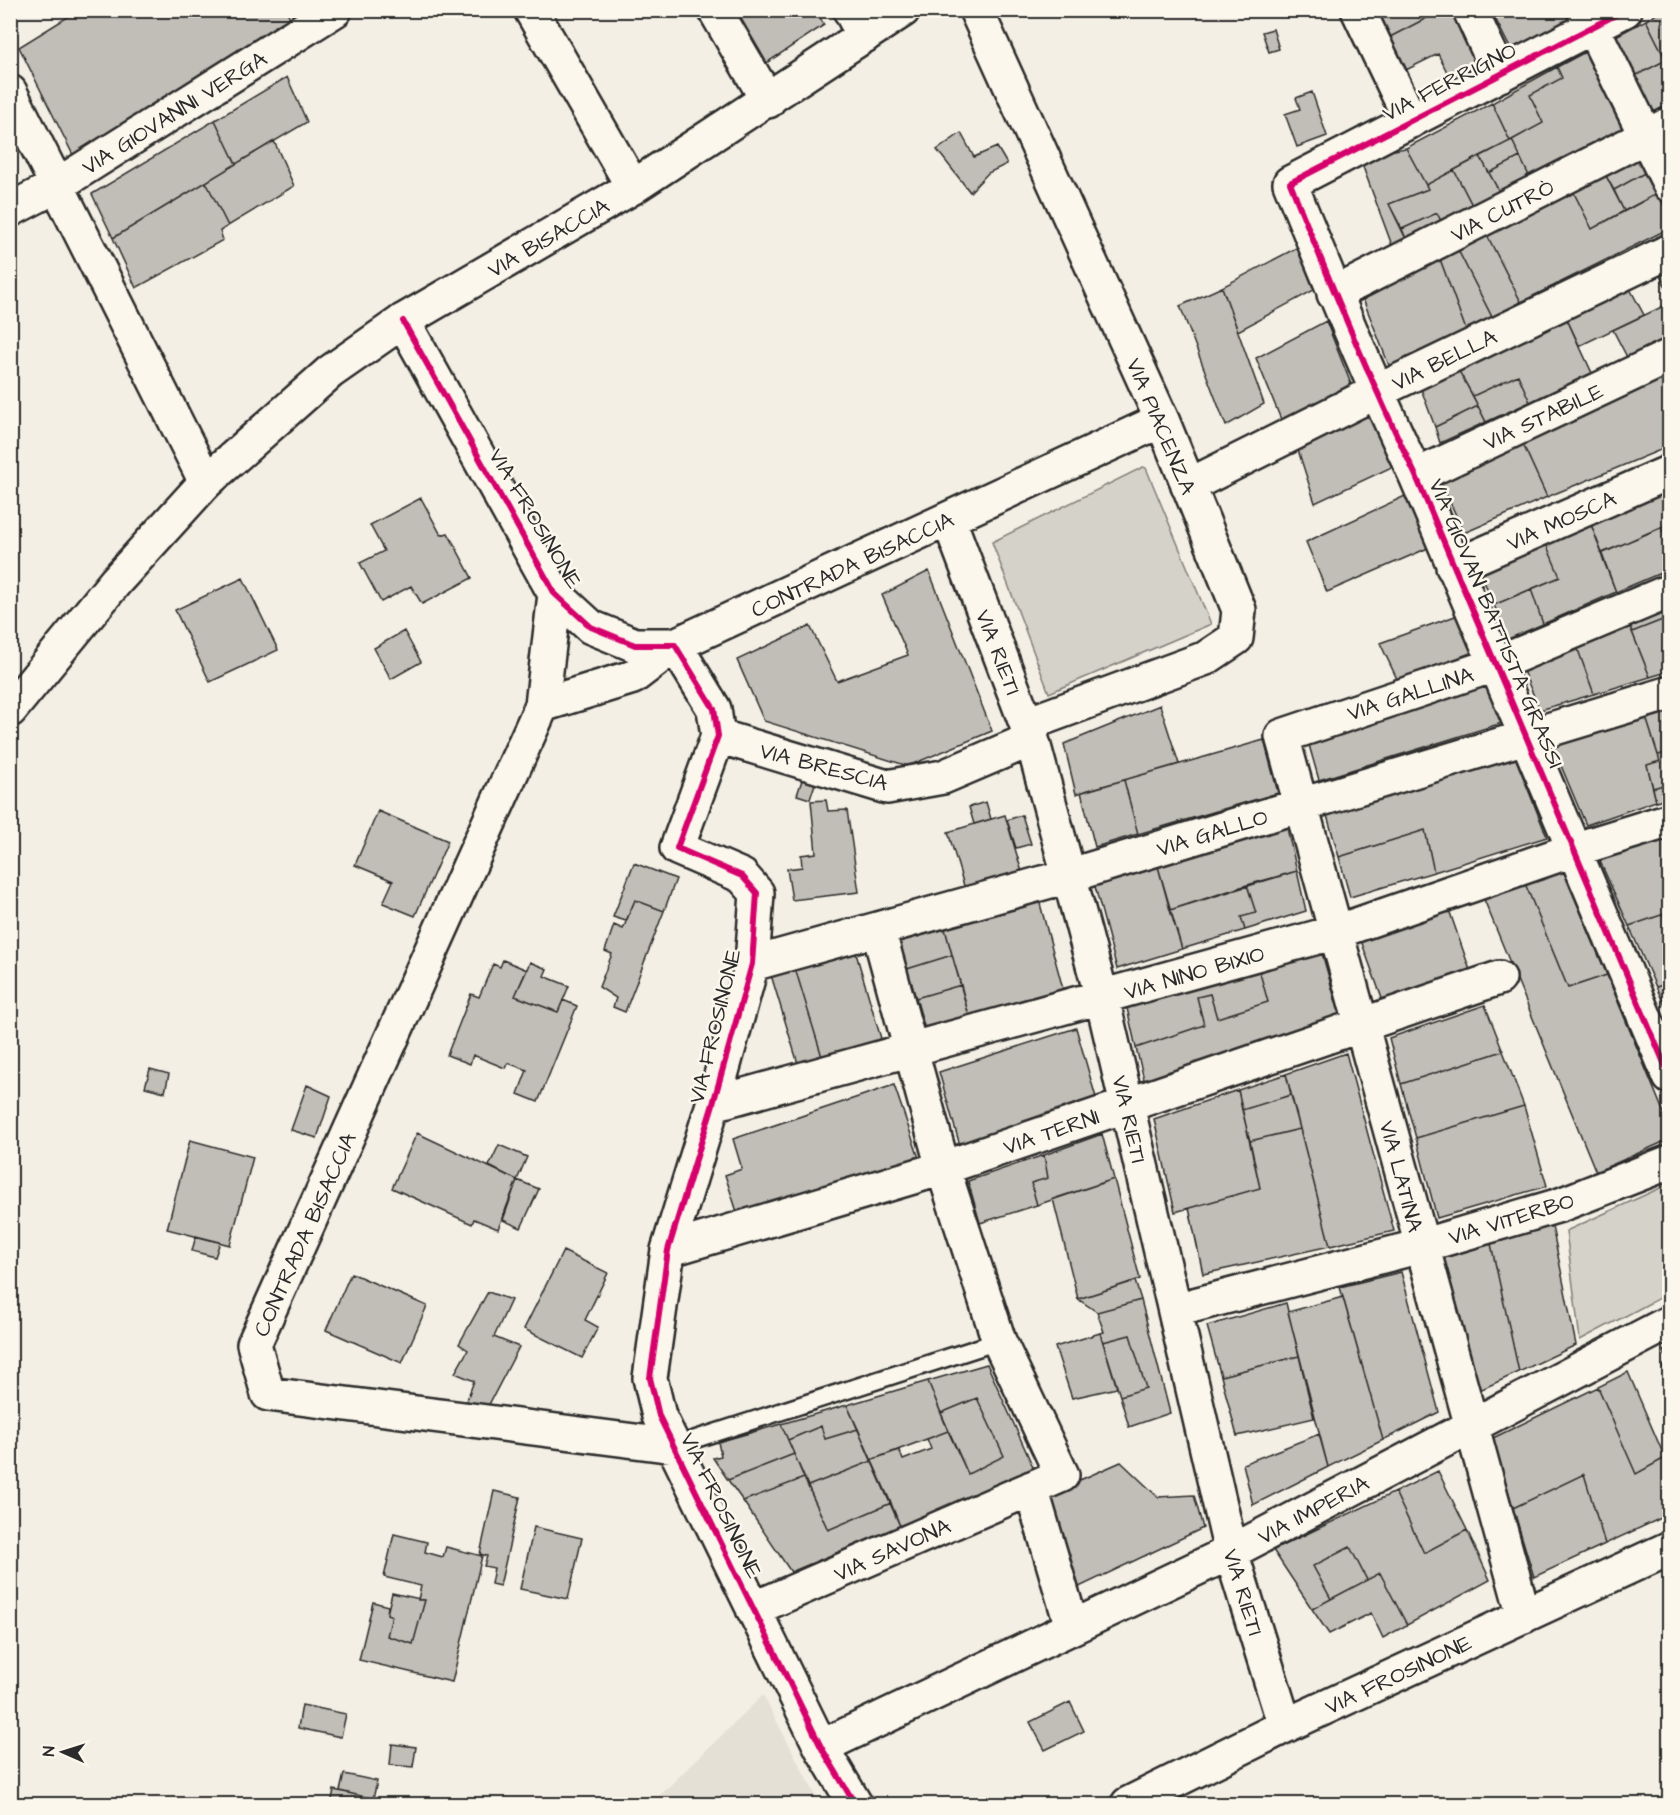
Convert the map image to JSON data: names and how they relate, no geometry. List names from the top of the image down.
{
  "streets": {
    "street": [
      "VIA FERRIGNO",
      "VIA GIOVANNI VERGA",
      "VIA CUTRÒ",
      "VIA BISACCIA",
      "VIA BELLA",
      "VIA STABILE",
      "VIA PIACENZA",
      "VIA FROSINONE",
      "VIA MOSCA",
      "CONTRADA BISACCIA",
      "VIA GIOVAN BATTISTA GRASSI",
      "VIA RIETI",
      "VIA GALLINA",
      "VIA BRESCIA",
      "VIA GALLO",
      "VIA NINO BIXIO",
      "VIA TERNI",
      "VIA LATINA",
      "VIA VITERBO",
      "VIA IMPERIA",
      "VIA SAVONA"
    ]
  },
  "crossings": [
    ["VIA FERRIGNO", "VIA GIOVAN BATTISTA GRASSI"],
    ["VIA CUTRÒ", "VIA GIOVAN BATTISTA GRASSI"],
    ["VIA BISACCIA", "VIA FROSINONE"],
    ["VIA BELLA", "VIA PIACENZA"],
    ["VIA BELLA", "VIA GIOVAN BATTISTA GRASSI"],
    ["VIA STABILE", "VIA GIOVAN BATTISTA GRASSI"],
    ["VIA PIACENZA", "CONTRADA BISACCIA"],
    ["VIA PIACENZA", "VIA RIETI"],
    ["VIA PIACENZA", "VIA BRESCIA"],
    ["VIA FROSINONE", "CONTRADA BISACCIA"],
    ["VIA FROSINONE", "VIA RIETI"],
    ["VIA FROSINONE", "VIA BRESCIA"],
    ["VIA FROSINONE", "VIA GALLO"],
    ["VIA FROSINONE", "VIA NINO BIXIO"],
    ["VIA FROSINONE", "VIA TERNI"],
    ["VIA FROSINONE", "VIA LATINA"],
    ["VIA FROSINONE", "VIA IMPERIA"],
    ["VIA FROSINONE", "VIA SAVONA"],
    ["VIA MOSCA", "VIA GIOVAN BATTISTA GRASSI"],
    ["CONTRADA BISACCIA", "VIA RIETI"],
    ["VIA GIOVAN BATTISTA GRASSI", "VIA GALLINA"],
    ["VIA GIOVAN BATTISTA GRASSI", "VIA GALLO"],
    ["VIA GIOVAN BATTISTA GRASSI", "VIA NINO BIXIO"],
    ["VIA RIETI", "VIA BRESCIA"],
    ["VIA RIETI", "VIA GALLO"],
    ["VIA RIETI", "VIA NINO BIXIO"],
    ["VIA RIETI", "VIA TERNI"],
    ["VIA RIETI", "VIA VITERBO"],
    ["VIA RIETI", "VIA IMPERIA"],
    ["VIA GALLINA", "VIA LATINA"],
    ["VIA GALLO", "VIA LATINA"],
    ["VIA NINO BIXIO", "VIA LATINA"],
    ["VIA TERNI", "VIA LATINA"],
    ["VIA LATINA", "VIA VITERBO"],
    ["VIA LATINA", "VIA IMPERIA"]
  ],
  "north": "left"
}
